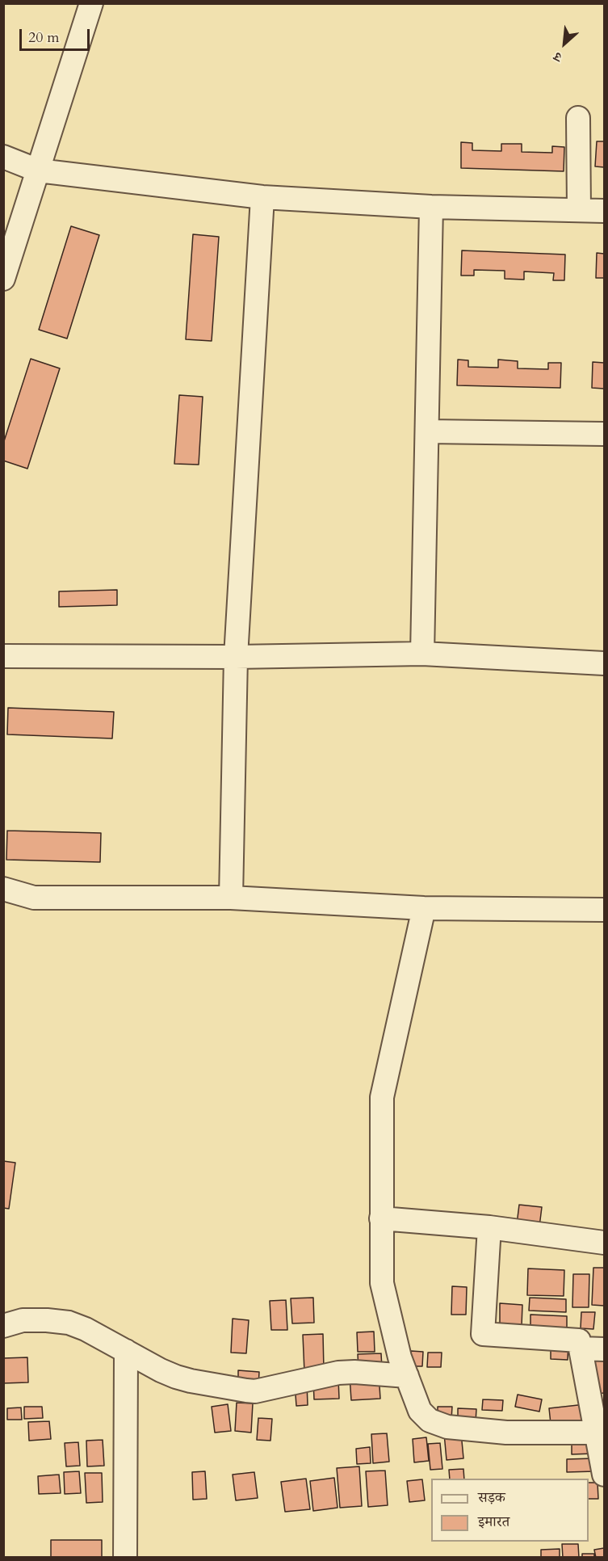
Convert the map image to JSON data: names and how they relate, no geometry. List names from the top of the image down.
{
  "legend": ["सड़क", "इमारत"],
  "scale_bar": "20 m",
  "north": "bottom left"
}
